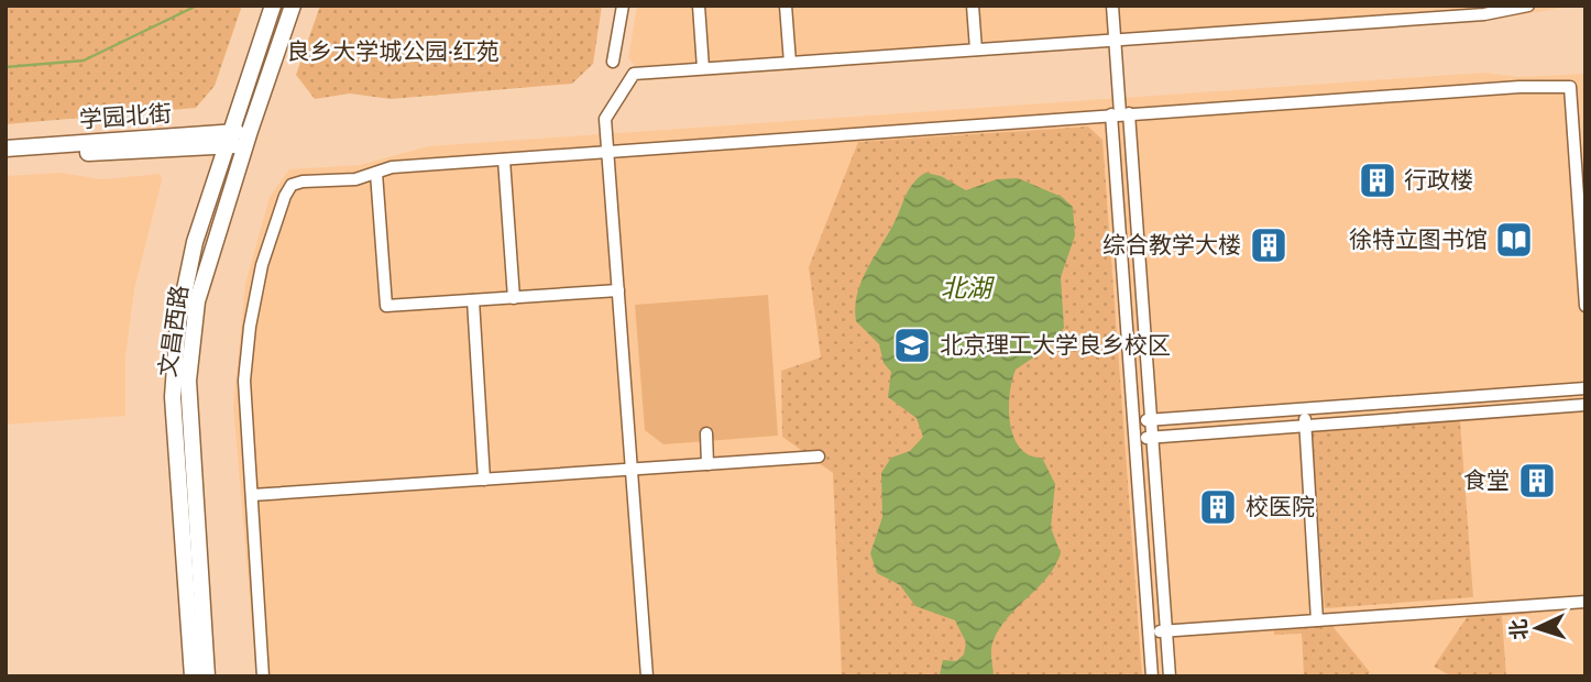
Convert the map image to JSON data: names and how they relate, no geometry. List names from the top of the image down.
{
  "streets": {
    "main road": ["学园北街", "文昌西路"]
  },
  "crossings": [
    ["学园北街", "文昌西路"]
  ],
  "water": ["北湖"],
  "parks": ["良乡大学城公园·红苑"],
  "places": {
    "building": [
      "行政楼",
      "综合教学大楼",
      "食堂",
      "校医院"
    ],
    "library": ["徐特立图书馆"],
    "school or university": ["北京理工大学良乡校区"]
  },
  "north": "left"
}
